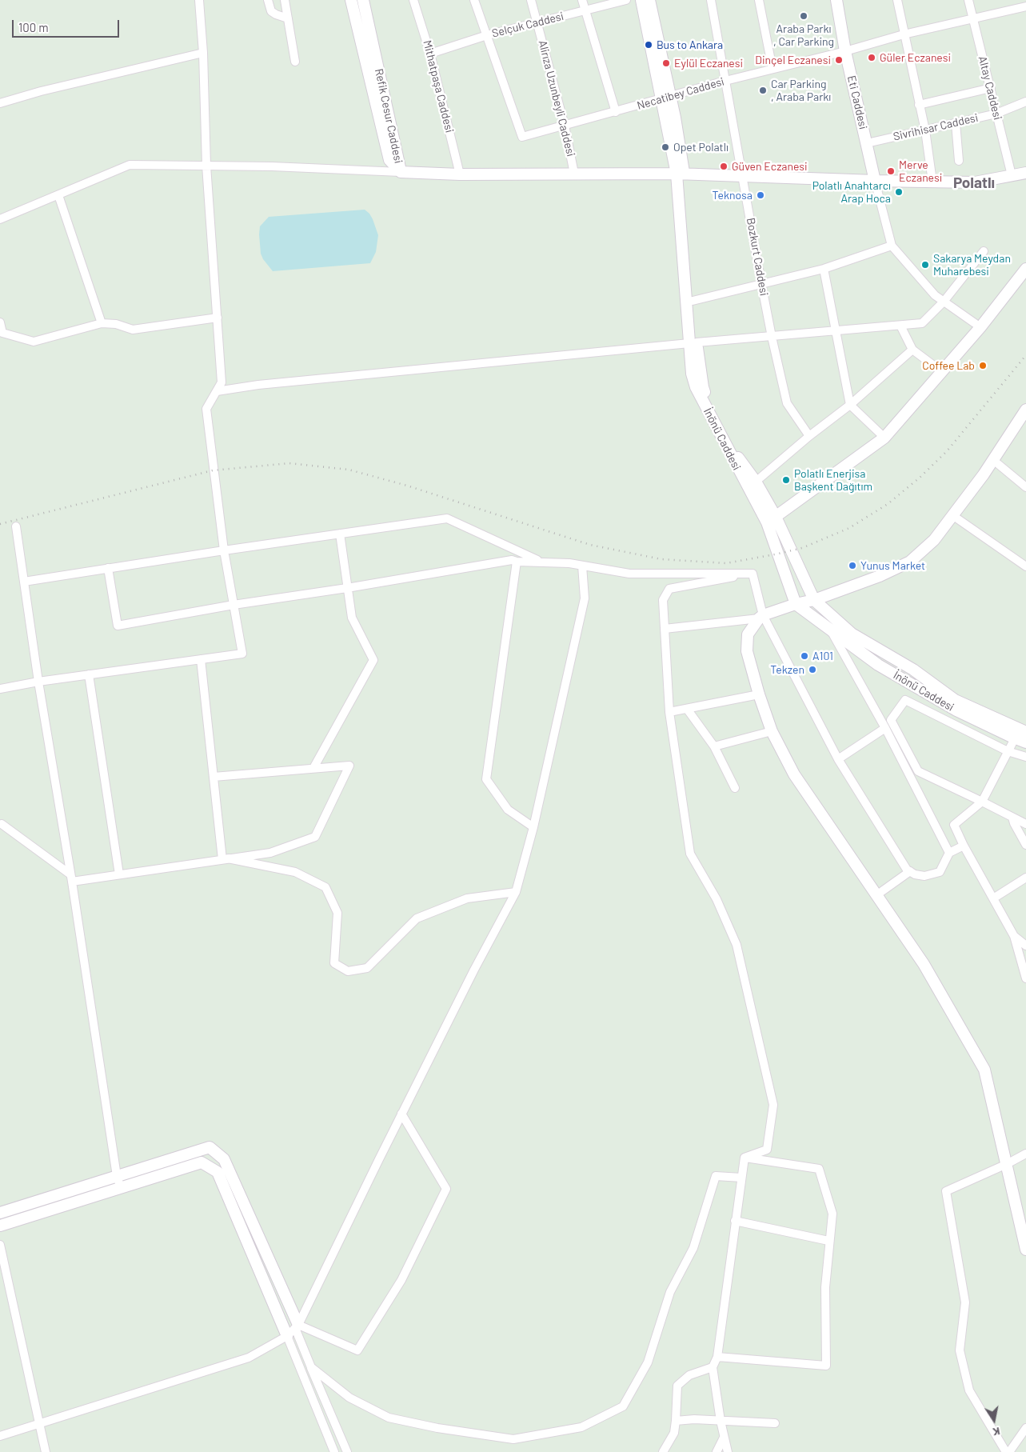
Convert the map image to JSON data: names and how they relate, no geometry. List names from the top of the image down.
{
  "streets": {
    "street": [
      "Selçuk Caddesi",
      "Mithatpaşa Caddesi",
      "Altay Caddesi",
      "Necatibey Caddesi",
      "Alirıza Uzunbeyli Caddesi",
      "Eti Caddesi",
      "Refik Cesur Caddesi",
      "Sivrihisar Caddesi",
      "Bozkurt Caddesi",
      "İnönü Caddesi"
    ]
  },
  "crossings": [
    ["Selçuk Caddesi", "Mithatpaşa Caddesi"],
    ["Selçuk Caddesi", "Necatibey Caddesi"],
    ["Selçuk Caddesi", "Alirıza Uzunbeyli Caddesi"],
    ["Altay Caddesi", "Necatibey Caddesi"],
    ["Altay Caddesi", "Sivrihisar Caddesi"],
    ["Necatibey Caddesi", "Alirıza Uzunbeyli Caddesi"],
    ["Necatibey Caddesi", "Eti Caddesi"],
    ["Necatibey Caddesi", "Bozkurt Caddesi"],
    ["Necatibey Caddesi", "İnönü Caddesi"],
    ["Eti Caddesi", "Sivrihisar Caddesi"]
  ],
  "districts": ["Polatlı"],
  "places": [
    "Araba Parkı , Car Parking",
    "Bus to Ankara",
    "Güler Eczanesi",
    "Dinçel Eczanesi",
    "Eylül Eczanesi",
    "Car Parking , Araba Parkı",
    "Opet Polatlı",
    "Güven Eczanesi",
    "Merve Eczanesi",
    "Polatlı Anahtarcı Arap Hoca",
    "Teknosa",
    "Sakarya Meydan Muharebesi",
    "Coffee Lab",
    "Polatlı Enerjisa Başkent Dağıtım",
    "Yunus Market",
    "A101",
    "Tekzen"
  ],
  "scale_bar": "100 m",
  "north": "bottom"
}
